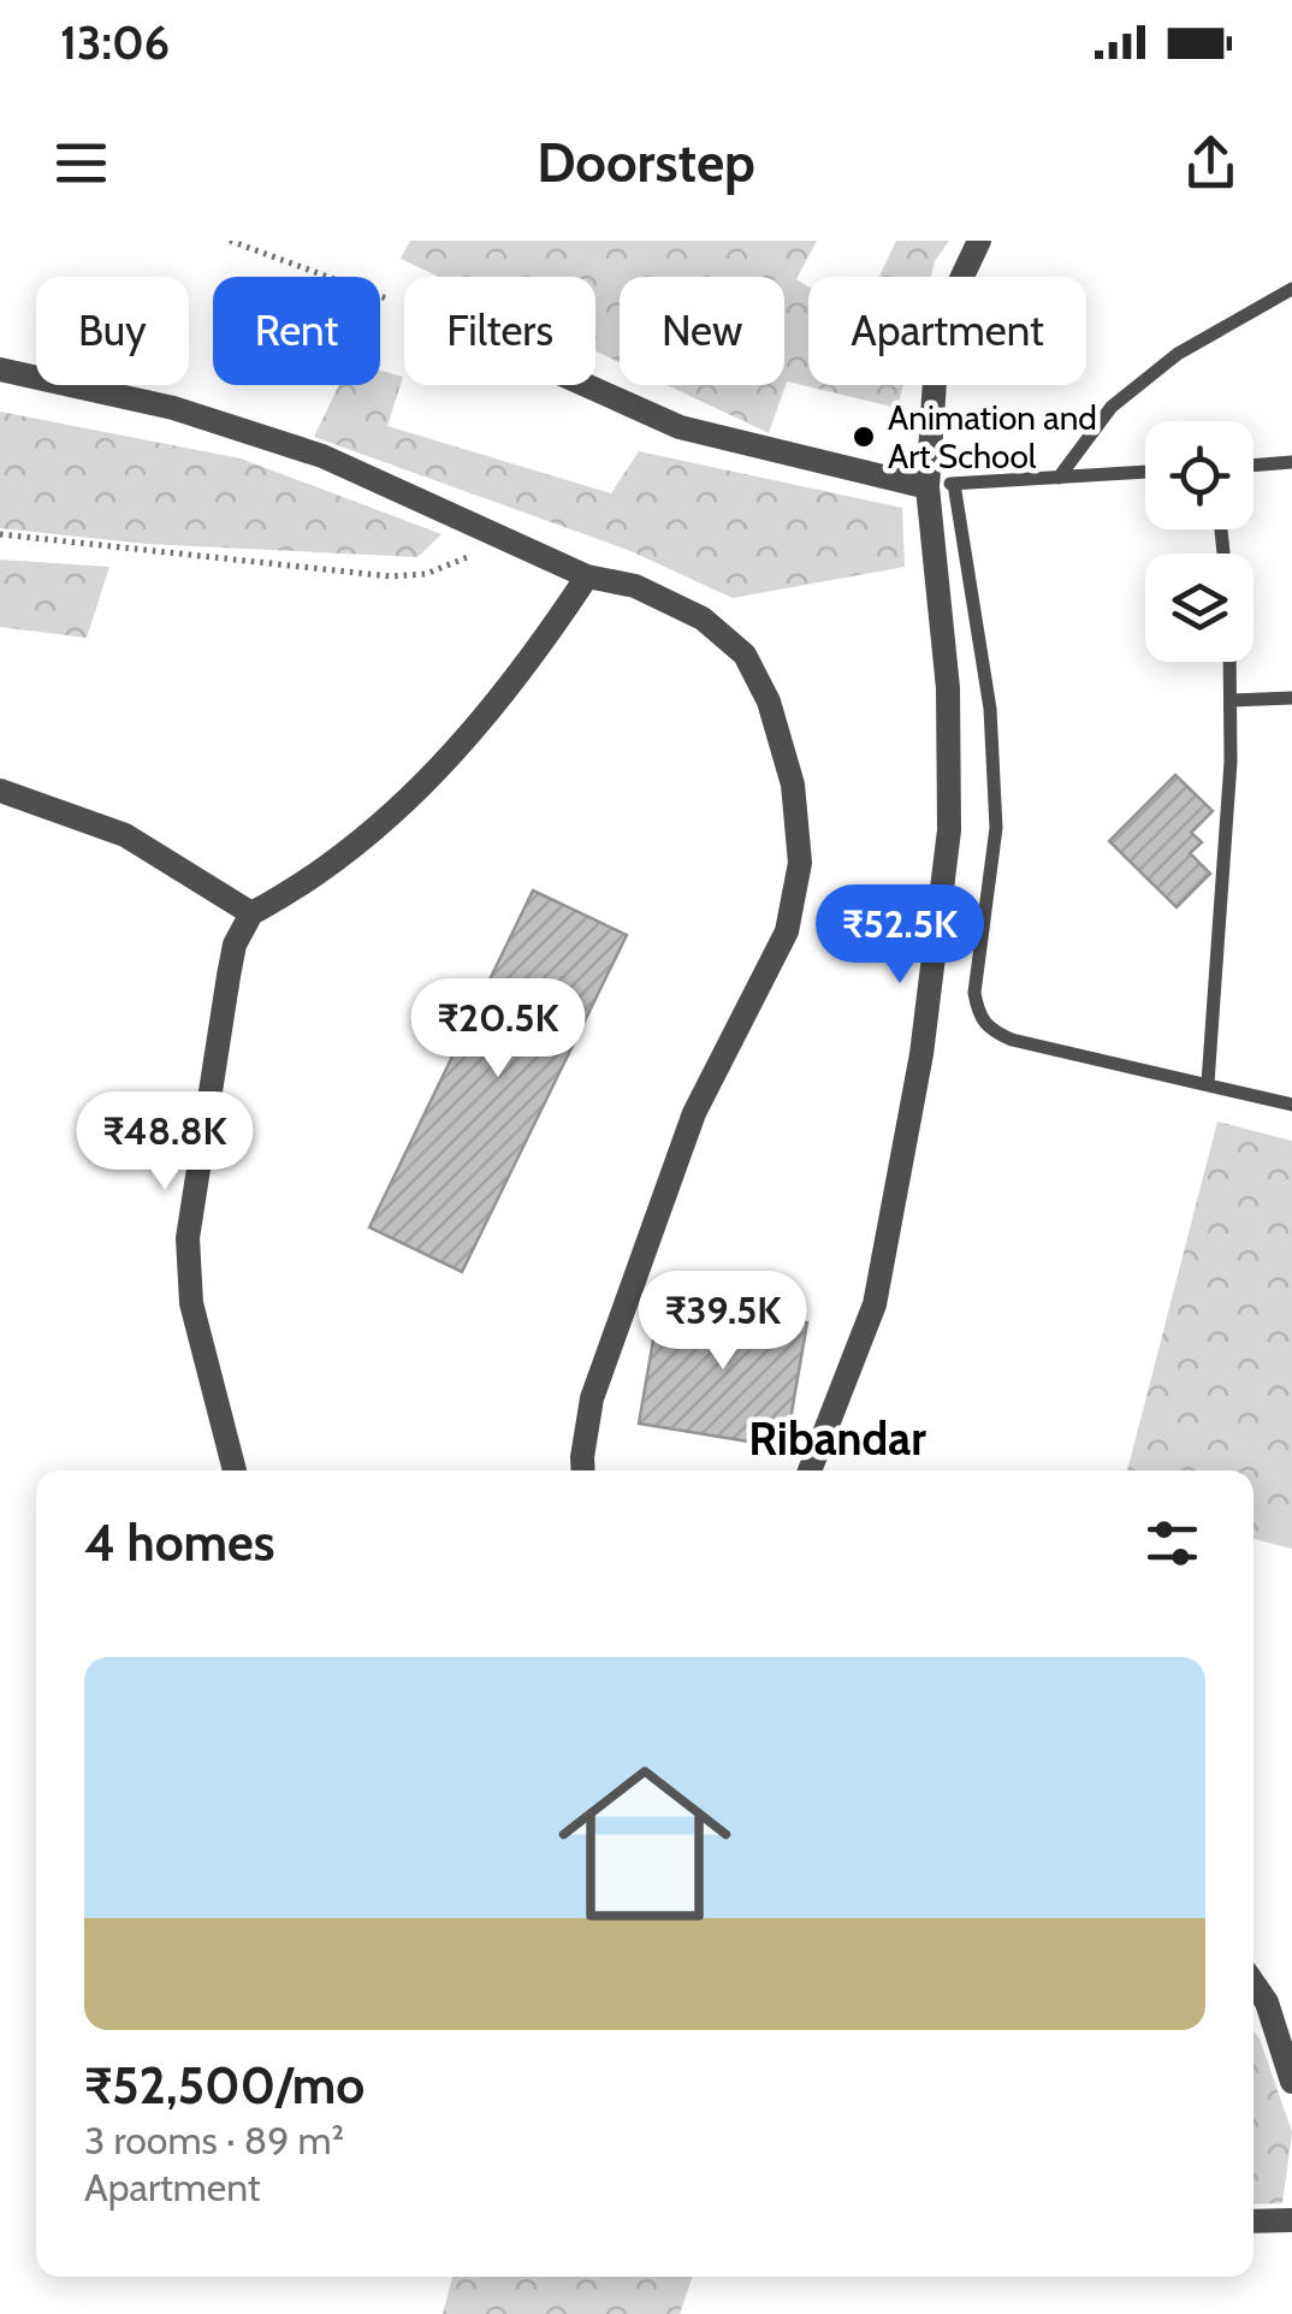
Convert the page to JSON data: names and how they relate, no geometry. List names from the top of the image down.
{
  "districts": ["Ribandar"],
  "places": ["Animation and Art School"],
  "page": {
    "status": "13:06",
    "header": "Doorstep",
    "chip": [
      "Buy",
      "Rent",
      "Filters",
      "New",
      "Apartment"
    ],
    "price": [
      "₹52.5K",
      "₹20.5K",
      "₹48.8K",
      "₹39.5K"
    ],
    "heading": "4 homes",
    "list": [
      {
        "name": "₹52,500/mo",
        "note": "3 rooms · 89 m² · Apartment"
      }
    ]
  }
}
